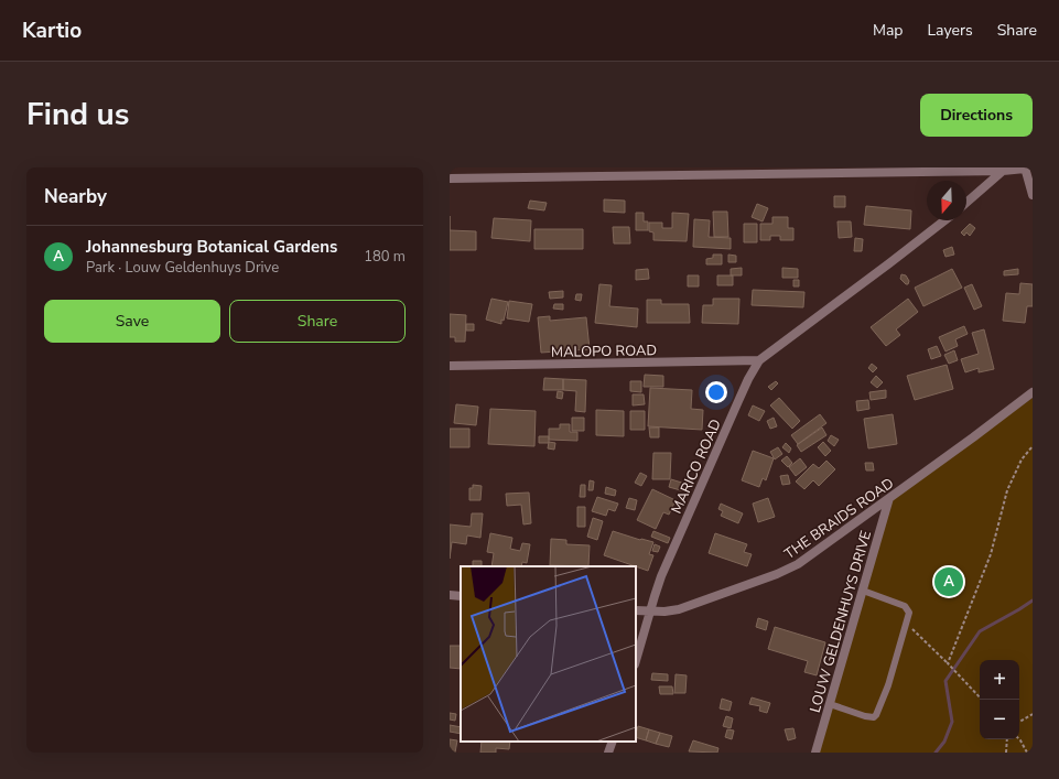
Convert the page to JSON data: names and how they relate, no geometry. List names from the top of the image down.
{
  "streets": {
    "street": [
      "MALOPO ROAD",
      "MARICO ROAD",
      "THE BRAIDS ROAD",
      "LOUW GELDENHUYS DRIVE"
    ]
  },
  "crossings": [
    ["MALOPO ROAD", "MARICO ROAD"],
    ["MARICO ROAD", "THE BRAIDS ROAD"],
    ["THE BRAIDS ROAD", "LOUW GELDENHUYS DRIVE"]
  ],
  "north": "bottom",
  "page": {
    "header": "Kartio",
    "nav": ["Map", "Layers", "Share"],
    "title": "Find us",
    "buttons": [
      "Directions",
      ["Save", "Share"]
    ],
    "heading": "Nearby",
    "list": [
      {
        "mark": "A",
        "name": "Johannesburg Botanical Gardens",
        "note": "Park · Louw Geldenhuys Drive",
        "value": "180 m"
      }
    ],
    "pins": "A",
    "map_buttons": ["+", "−"]
  }
}
